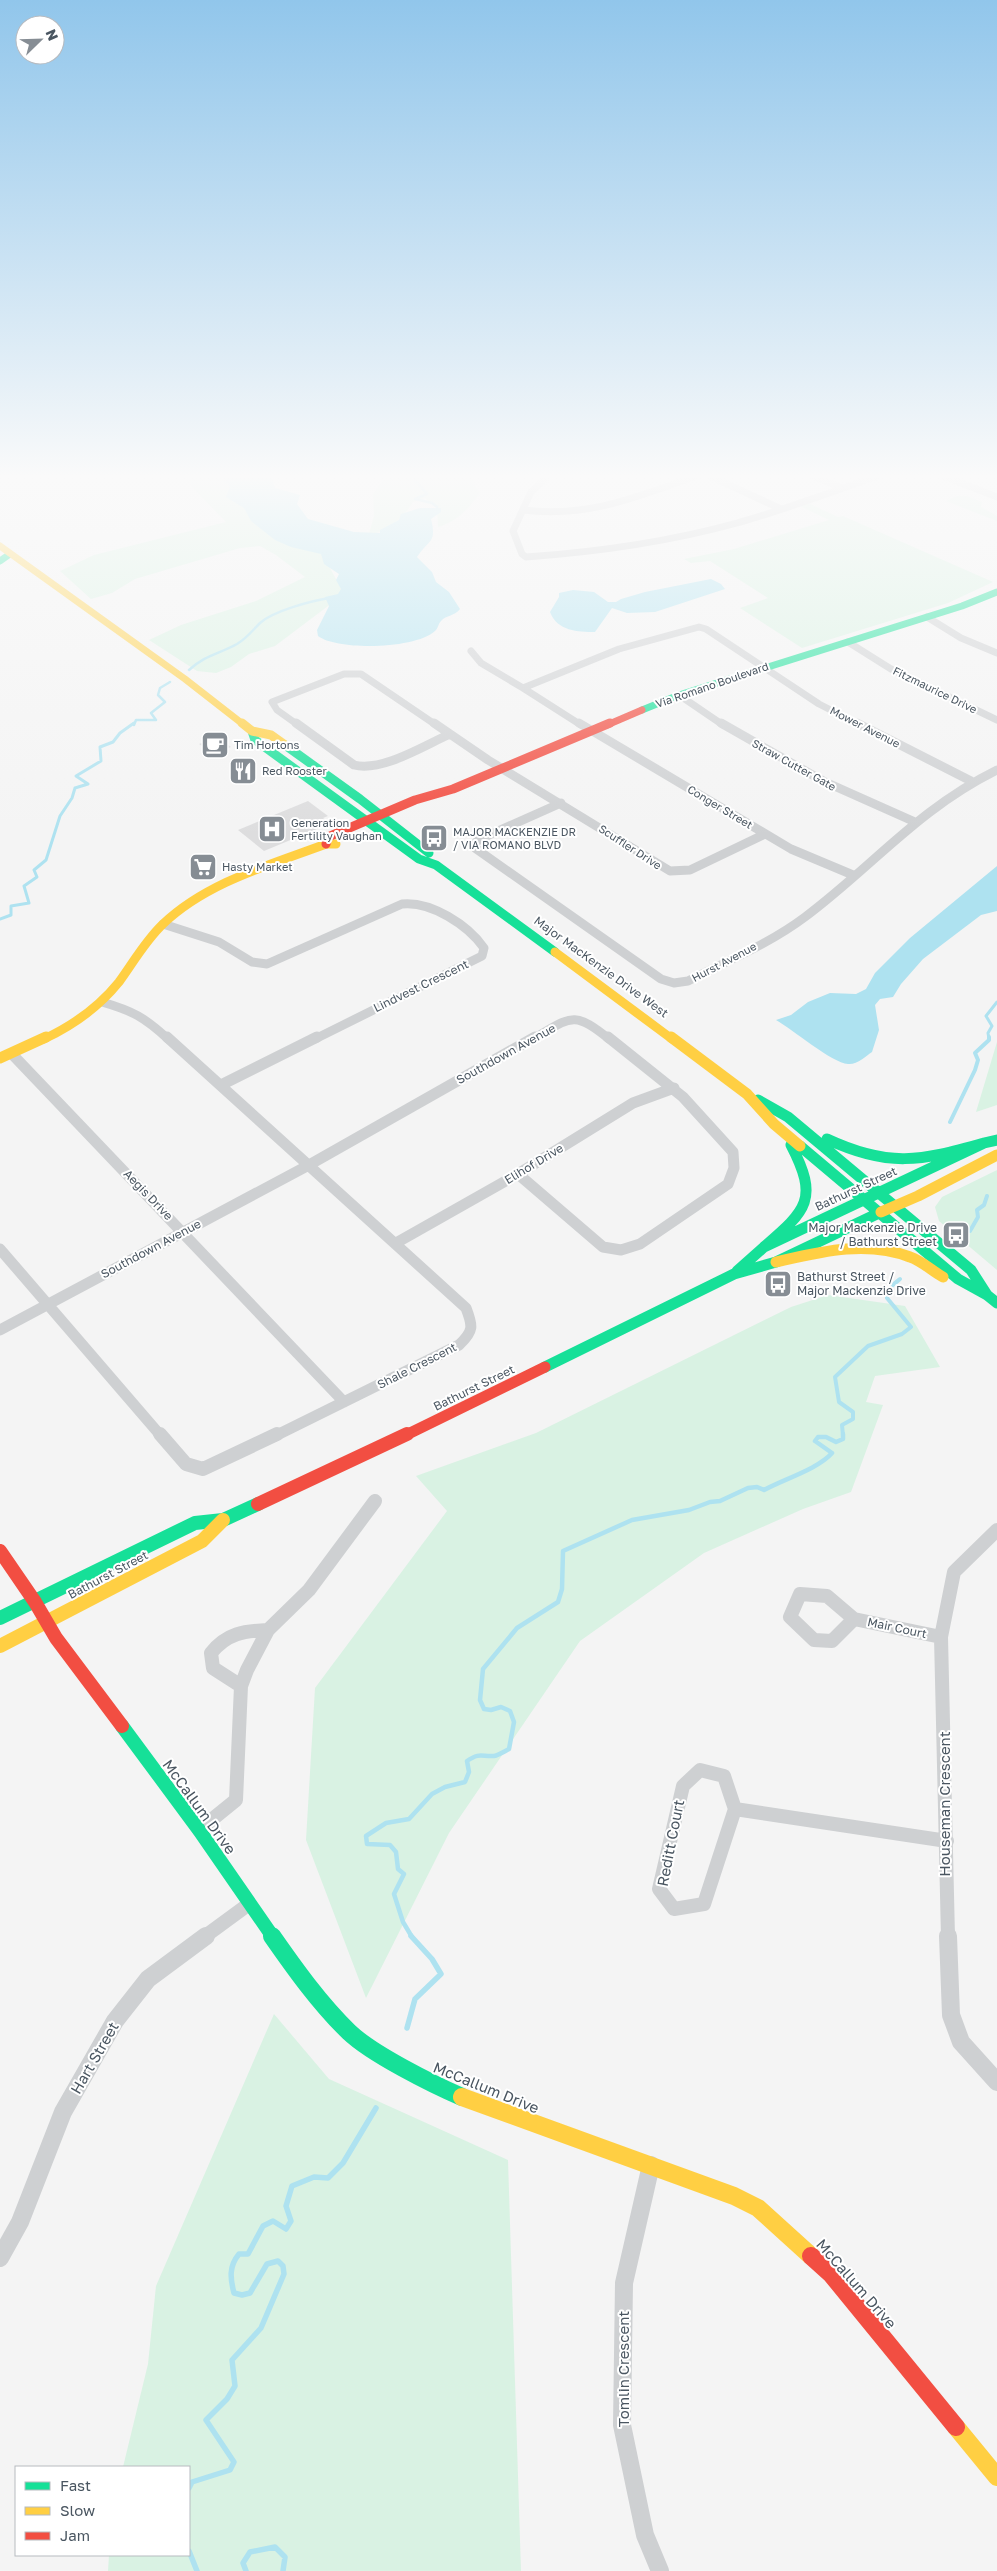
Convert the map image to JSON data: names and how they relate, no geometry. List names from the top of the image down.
{
  "streets": {
    "main road": [
      "Via Romano Boulevard",
      "Major MacKenzie Drive West",
      "Bathurst Street",
      "McCallum Drive"
    ],
    "street": [
      "Fitzmaurice Drive",
      "Mower Avenue",
      "Straw Cutter Gate",
      "Conger Street",
      "Scuffler Drive",
      "Hurst Avenue",
      "Lindvest Crescent",
      "Southdown Avenue",
      "Elihof Drive",
      "Aegis Drive",
      "Shale Crescent",
      "Mair Court",
      "Houseman Crescent",
      "Reditt Court",
      "Hart Street",
      "Tomlin Crescent"
    ]
  },
  "crossings": [
    ["Via Romano Boulevard", "Fitzmaurice Drive"],
    ["Via Romano Boulevard", "Mower Avenue"],
    ["Via Romano Boulevard", "Straw Cutter Gate"],
    ["Via Romano Boulevard", "Conger Street"],
    ["Via Romano Boulevard", "Scuffler Drive"],
    ["Via Romano Boulevard", "Major MacKenzie Drive West"],
    ["Via Romano Boulevard", "Lindvest Crescent"],
    ["Mower Avenue", "Conger Street"],
    ["Mower Avenue", "Hurst Avenue"],
    ["Straw Cutter Gate", "Hurst Avenue"],
    ["Conger Street", "Scuffler Drive"],
    ["Conger Street", "Hurst Avenue"],
    ["Scuffler Drive", "Hurst Avenue"],
    ["Major MacKenzie Drive West", "Bathurst Street"],
    ["Lindvest Crescent", "Shale Crescent"],
    ["Southdown Avenue", "Elihof Drive"],
    ["Southdown Avenue", "Aegis Drive"],
    ["Southdown Avenue", "Shale Crescent"],
    ["Elihof Drive", "Shale Crescent"],
    ["Bathurst Street", "McCallum Drive"],
    ["Aegis Drive", "Shale Crescent"],
    ["Mair Court", "Houseman Crescent"],
    ["McCallum Drive", "Hart Street"],
    ["McCallum Drive", "Tomlin Crescent"]
  ],
  "places": {
    "cafe": ["Tim Hortons"],
    "restaurant": ["Red Rooster"],
    "hospital": ["Generation Fertility Vaughan"],
    "bus stop": ["MAJOR MACKENZIE DR / VIA ROMANO BLVD", "Major Mackenzie Drive / Bathurst Street", "Bathurst Street / Major Mackenzie Drive"],
    "supermarket": ["Hasty Market"]
  },
  "legend": ["Fast", "Slow", "Jam"],
  "north": "top right"
}
